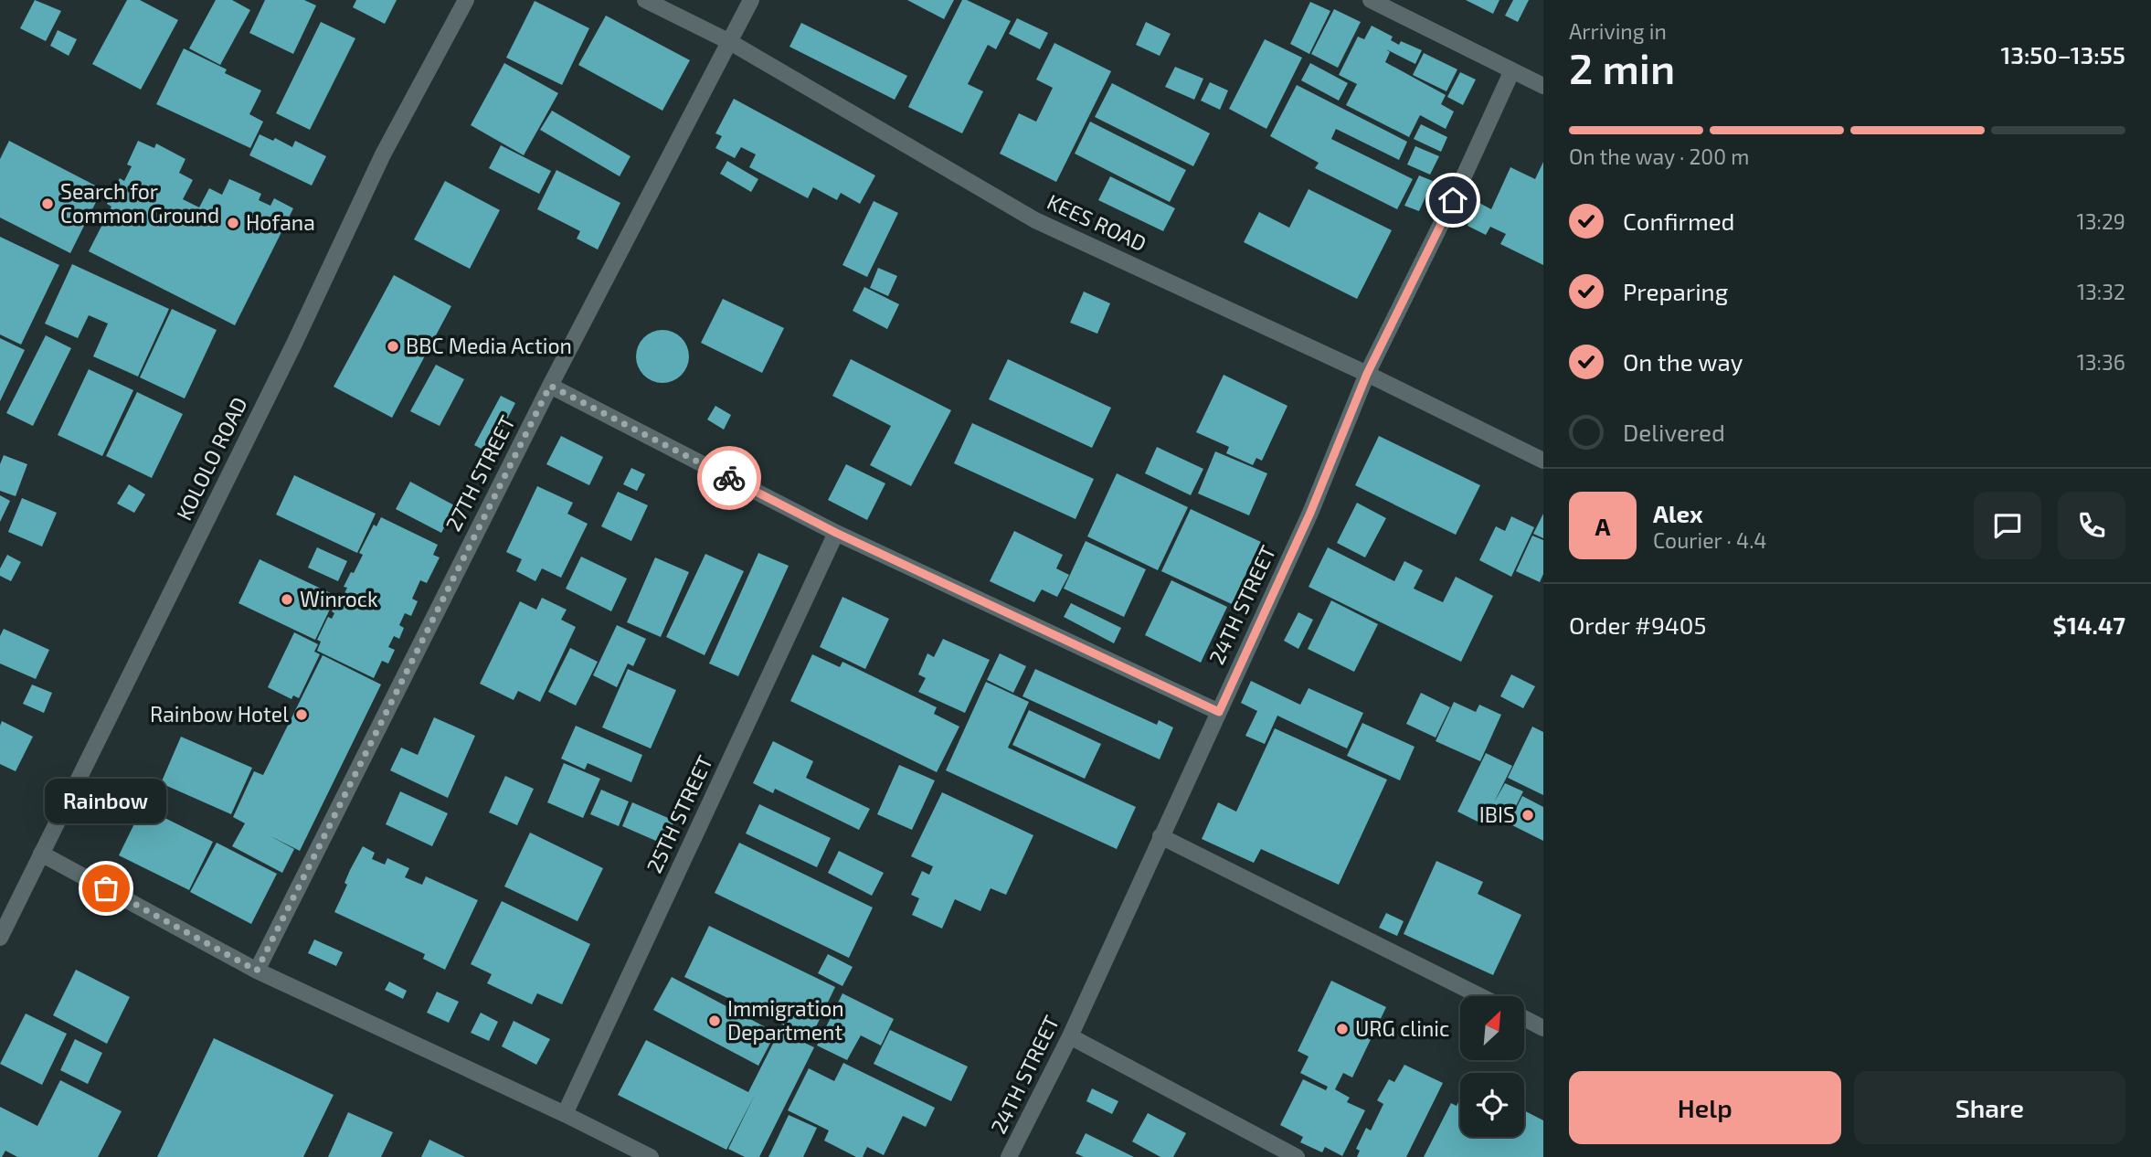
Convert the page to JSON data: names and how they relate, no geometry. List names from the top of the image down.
{
  "streets": {
    "street": [
      "KEES ROAD",
      "KOLOLO ROAD",
      "27TH STREET",
      "24TH STREET",
      "25TH STREET"
    ]
  },
  "crossings": [
    ["KEES ROAD", "27TH STREET"],
    ["KEES ROAD", "24TH STREET"]
  ],
  "places": [
    "Search for Common Ground",
    "Hofana",
    "BBC Media Action",
    "Winrock",
    "Rainbow Hotel",
    "IBIS",
    "Rainbow",
    "Immigration Department",
    "URG clinic"
  ],
  "north": "top right",
  "page": {
    "heading": ["2 min", "Arriving in", "13:50–13:55"],
    "panel": [
      "Alex",
      "Courier · 4.4",
      "Order #9405",
      "$14.47"
    ],
    "bar": "On the way · 200 m",
    "list": [
      ["Confirmed", "13:29"],
      ["Preparing", "13:32"],
      ["On the way", "13:36"],
      "Delivered"
    ],
    "round": "A",
    "bubble": "Rainbow",
    "buttons": ["Help", "Share"]
  }
}
